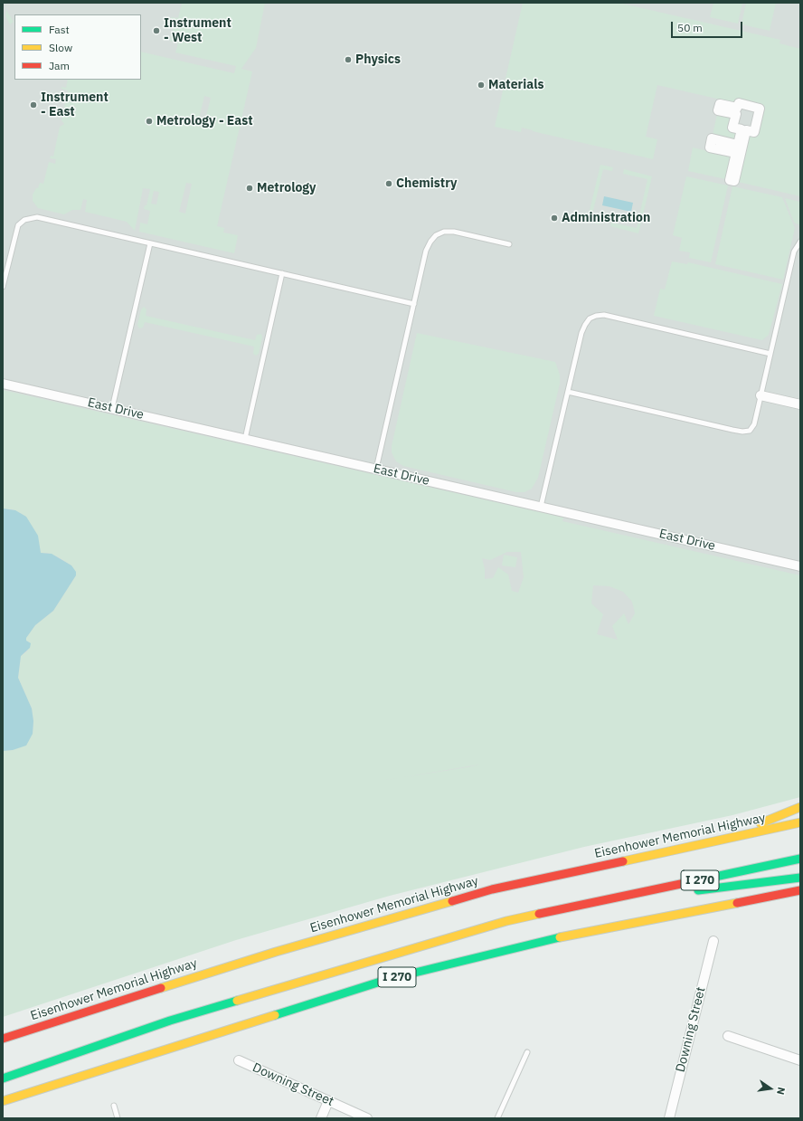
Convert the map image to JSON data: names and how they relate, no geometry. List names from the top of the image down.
{
  "streets": {
    "highway": ["Eisenhower Memorial Highway", "I 270"],
    "street": ["East Drive", "Downing Street"]
  },
  "places": [
    "Instrument - West",
    "Physics",
    "Materials",
    "Instrument - East",
    "Metrology - East",
    "Chemistry",
    "Metrology",
    "Administration"
  ],
  "legend": ["Fast", "Slow", "Jam"],
  "scale_bar": "50 m",
  "north": "right"
}
